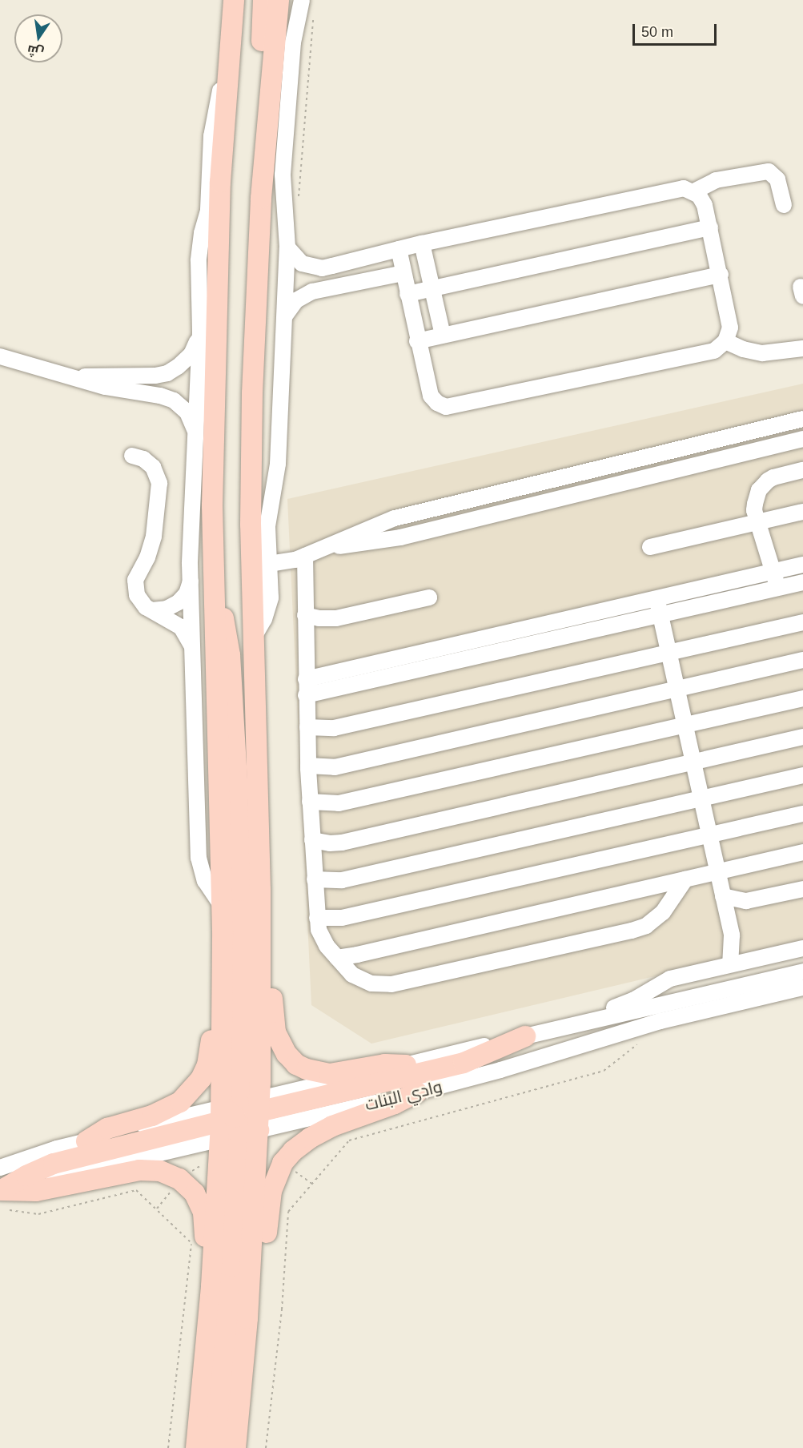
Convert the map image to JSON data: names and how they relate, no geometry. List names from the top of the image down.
{
  "streets": {
    "street": ["وادي البنات"]
  },
  "scale_bar": "50 m",
  "north": "bottom"
}
